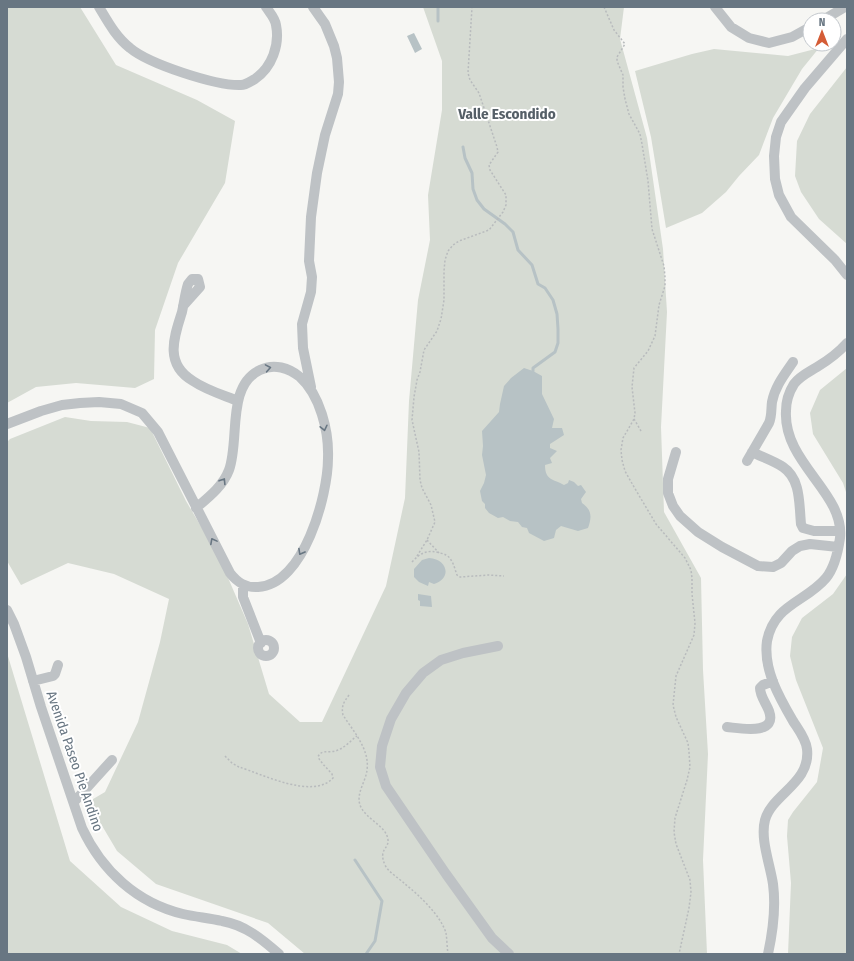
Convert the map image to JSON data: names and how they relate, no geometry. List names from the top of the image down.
{
  "streets": {
    "street": ["Avenida Paseo Pie Andino"]
  },
  "districts": ["Valle Escondido"],
  "north": "top"
}
